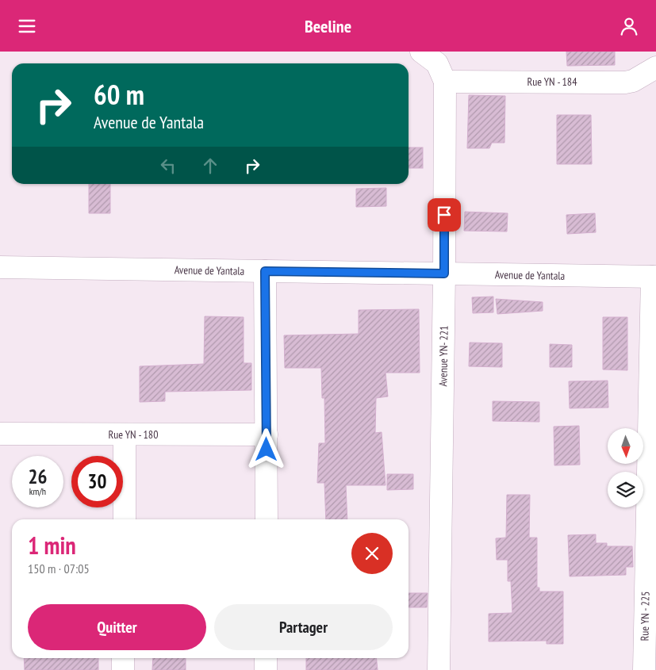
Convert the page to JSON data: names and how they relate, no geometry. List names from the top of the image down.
{
  "streets": {
    "street": [
      "Rue YN - 184",
      "Avenue de Yantala",
      "Avenue YN- 221",
      "Rue YN - 180",
      "Rue YN - 225"
    ]
  },
  "crossings": [
    ["Rue YN - 184", "Avenue YN- 221"],
    ["Avenue de Yantala", "Avenue YN- 221"],
    ["Avenue de Yantala", "Rue YN - 225"]
  ],
  "north": "bottom",
  "page": {
    "header": "Beeline",
    "turn": ["60 m", "Avenue de Yantala"],
    "speed": "26 km/h",
    "limit": "30",
    "heading": ["1 min", "150 m · 07:05"],
    "buttons": ["Quitter", "Partager"]
  }
}
